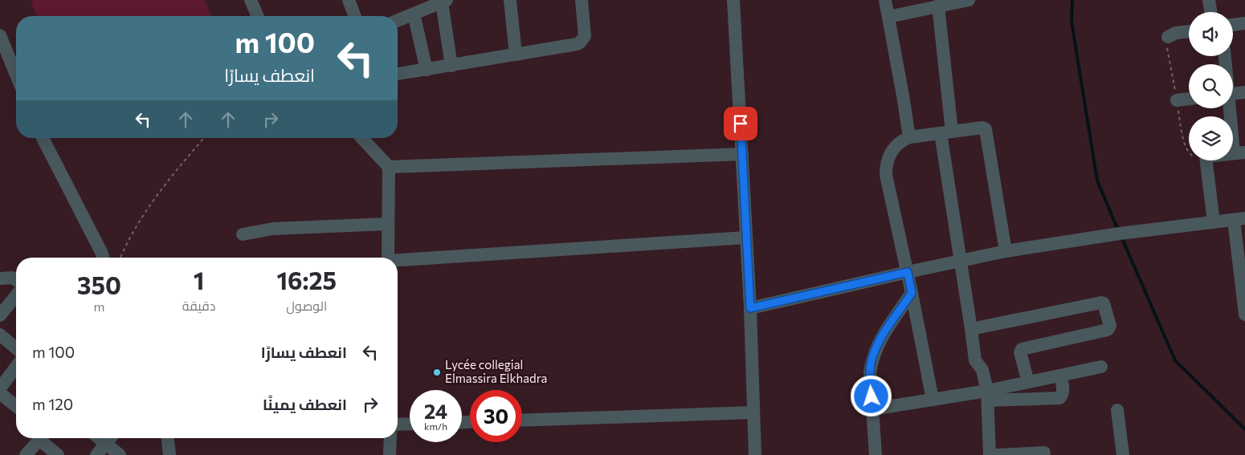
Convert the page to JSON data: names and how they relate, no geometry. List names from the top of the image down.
{
  "places": ["Lycée collegial Elmassira Elkhadra"],
  "page": {
    "turn": ["100 m", "انعطف يسارًا"],
    "eta": [
      "16:25",
      "الوصول",
      "1",
      "دقيقة",
      "350",
      "m"
    ],
    "list": [
      {
        "name": "انعطف يسارًا",
        "value": "100 m"
      },
      {
        "name": "انعطف يمينًا",
        "value": "120 m"
      }
    ],
    "speed": "24 km/h",
    "limit": "30"
  }
}
